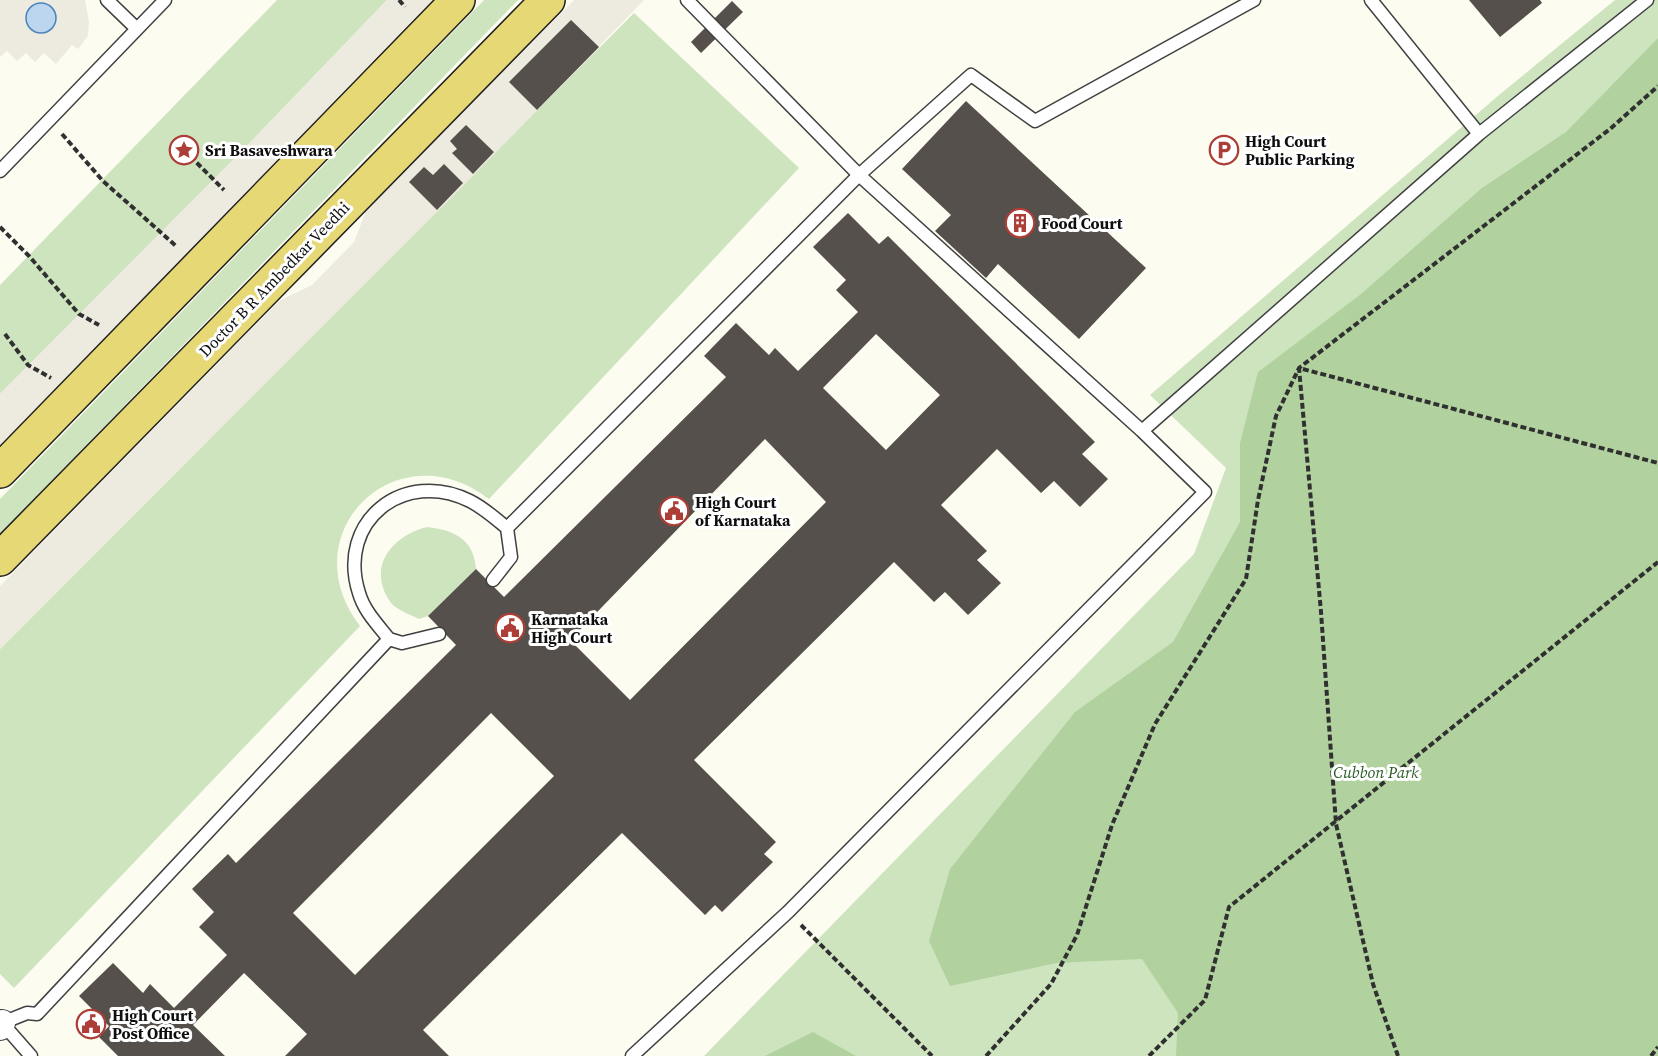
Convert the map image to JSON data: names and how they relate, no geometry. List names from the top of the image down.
{
  "streets": {
    "main road": ["Doctor B R Ambedkar Veedhi"]
  },
  "parks": ["Cubbon Park"],
  "places": {
    "place": ["Sri Basaveshwara"],
    "parking": ["High Court Public Parking"],
    "building": ["Food Court"],
    "public building": ["High Court of Karnataka", "Karnataka High Court", "High Court Post Office"]
  }
}
